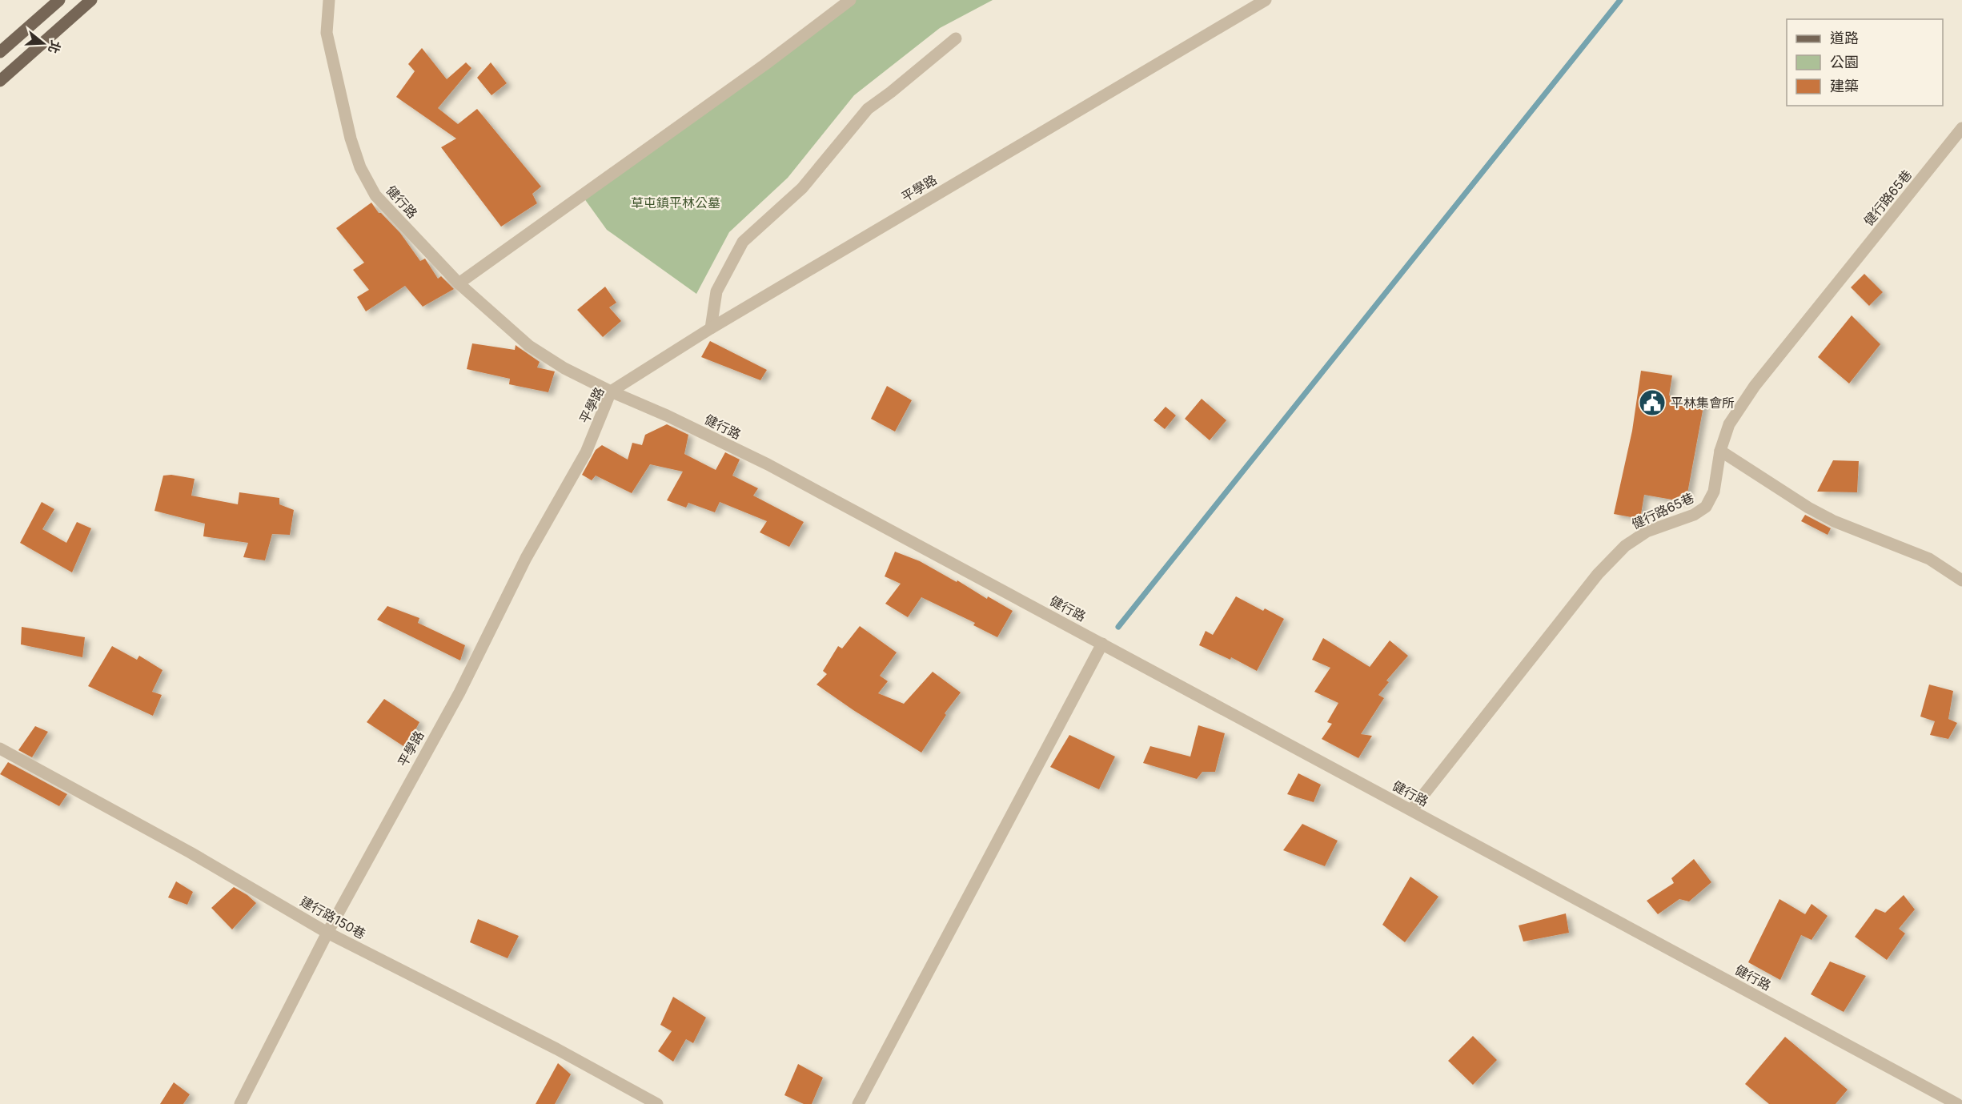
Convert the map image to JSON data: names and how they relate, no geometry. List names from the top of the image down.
{
  "streets": {
    "street": [
      "平學路",
      "健行路65巷",
      "健行路",
      "建行路150巷"
    ]
  },
  "crossings": [
    ["平學路", "健行路"],
    ["平學路", "建行路150巷"],
    ["健行路65巷", "健行路"]
  ],
  "parks": ["草屯鎮平林公墓"],
  "places": {
    "public building": ["平林集會所"]
  },
  "legend": ["道路", "公園", "建築"],
  "north": "right"
}
